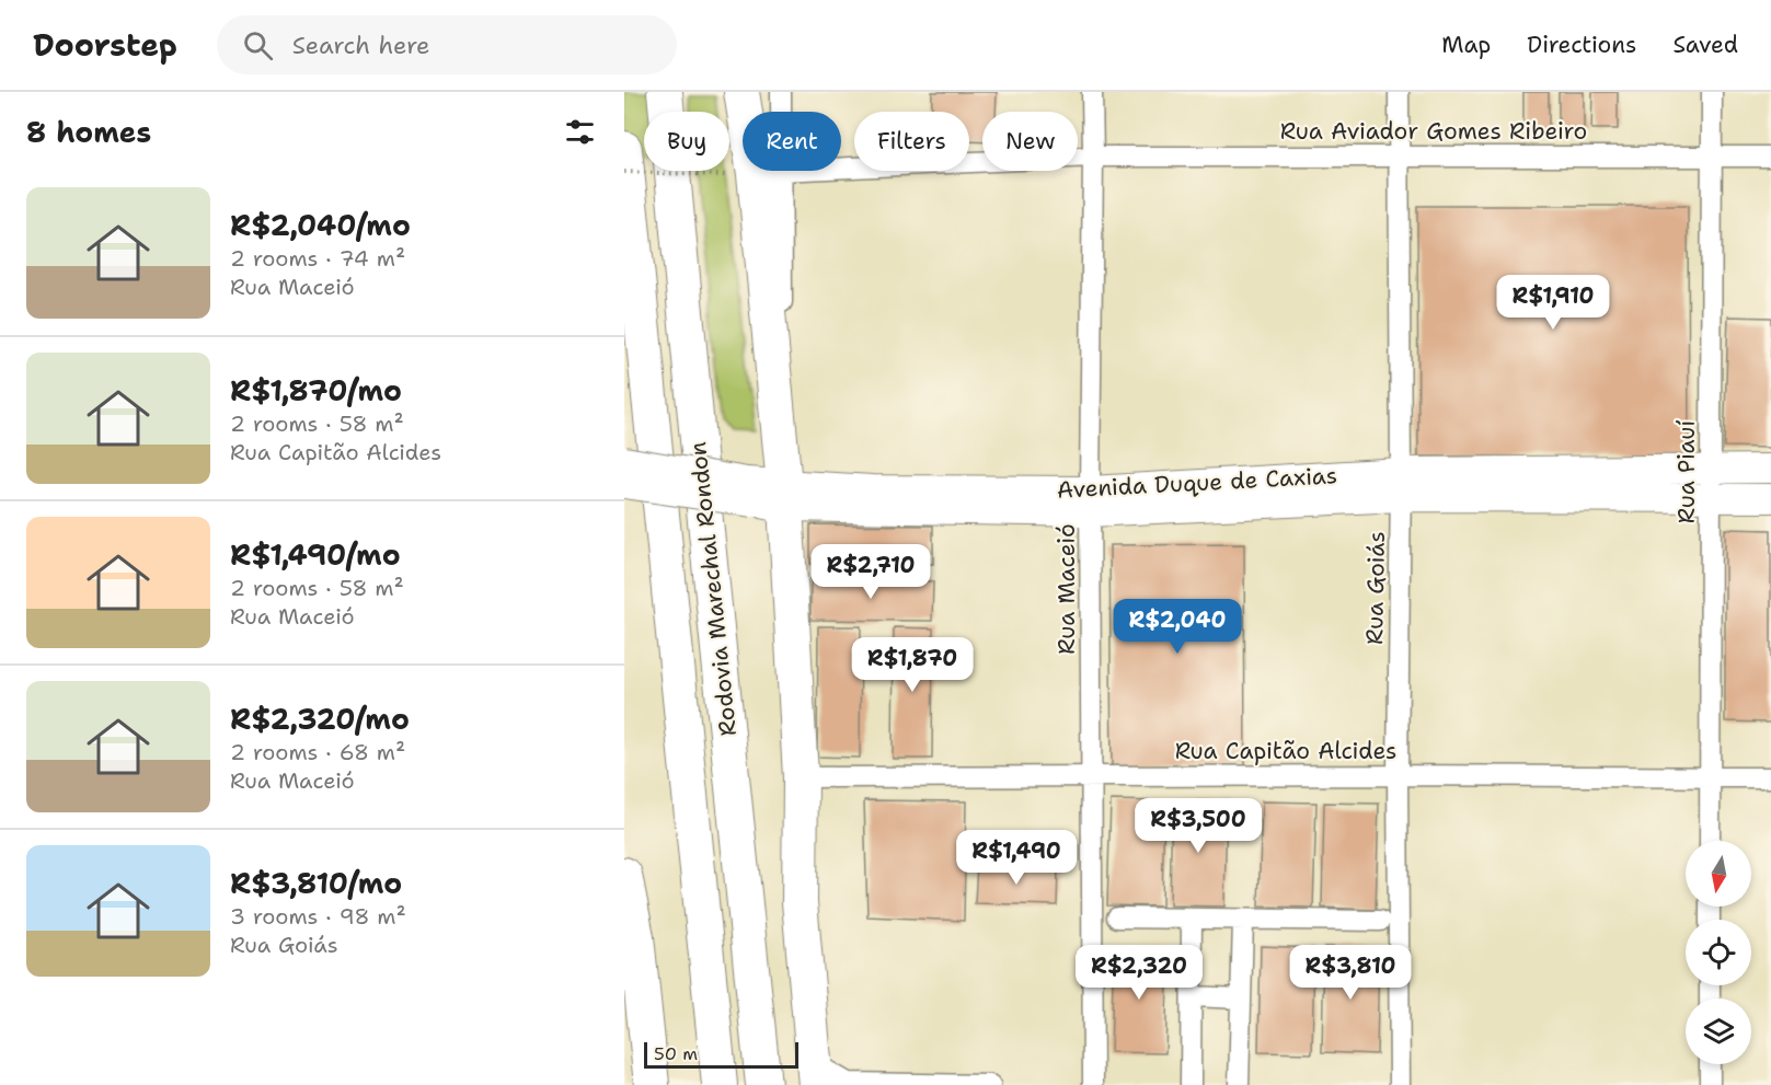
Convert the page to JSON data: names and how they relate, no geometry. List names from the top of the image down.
{
  "streets": {
    "highway": ["Rodovia Marechal Rondon"],
    "main road": ["Avenida Duque de Caxias"],
    "street": [
      "Rua Aviador Gomes Ribeiro",
      "Rua Piauí",
      "Rua Goiás",
      "Rua Maceió",
      "Rua Capitão Alcides"
    ]
  },
  "crossings": [
    ["Rua Aviador Gomes Ribeiro", "Rua Piauí"],
    ["Rua Aviador Gomes Ribeiro", "Rua Goiás"],
    ["Rua Aviador Gomes Ribeiro", "Rua Maceió"],
    ["Rua Piauí", "Avenida Duque de Caxias"],
    ["Rua Piauí", "Rua Capitão Alcides"],
    ["Avenida Duque de Caxias", "Rua Goiás"],
    ["Avenida Duque de Caxias", "Rua Maceió"],
    ["Rua Goiás", "Rua Capitão Alcides"],
    ["Rua Maceió", "Rua Capitão Alcides"]
  ],
  "scale_bar": "50 m",
  "north": "bottom",
  "page": {
    "header": "Doorstep",
    "search": "Search here",
    "nav": ["Map", "Directions", "Saved"],
    "heading": "8 homes",
    "chip": [
      "Buy",
      "Rent",
      "Filters",
      "New"
    ],
    "list": [
      {
        "name": "R$2,040/mo",
        "note": "2 rooms · 74 m² · Rua Maceió"
      },
      {
        "name": "R$1,870/mo",
        "note": "2 rooms · 58 m² · Rua Capitão Alcides"
      },
      {
        "name": "R$1,490/mo",
        "note": "2 rooms · 58 m² · Rua Maceió"
      },
      {
        "name": "R$2,320/mo",
        "note": "2 rooms · 68 m² · Rua Maceió"
      },
      {
        "name": "R$3,810/mo",
        "note": "3 rooms · 98 m² · Rua Goiás"
      }
    ],
    "price": [
      "R$1,910",
      "R$2,710",
      "R$2,040",
      "R$1,870",
      "R$3,500",
      "R$1,490",
      "R$2,320",
      "R$3,810"
    ],
    "scale": "50 m"
  }
}
